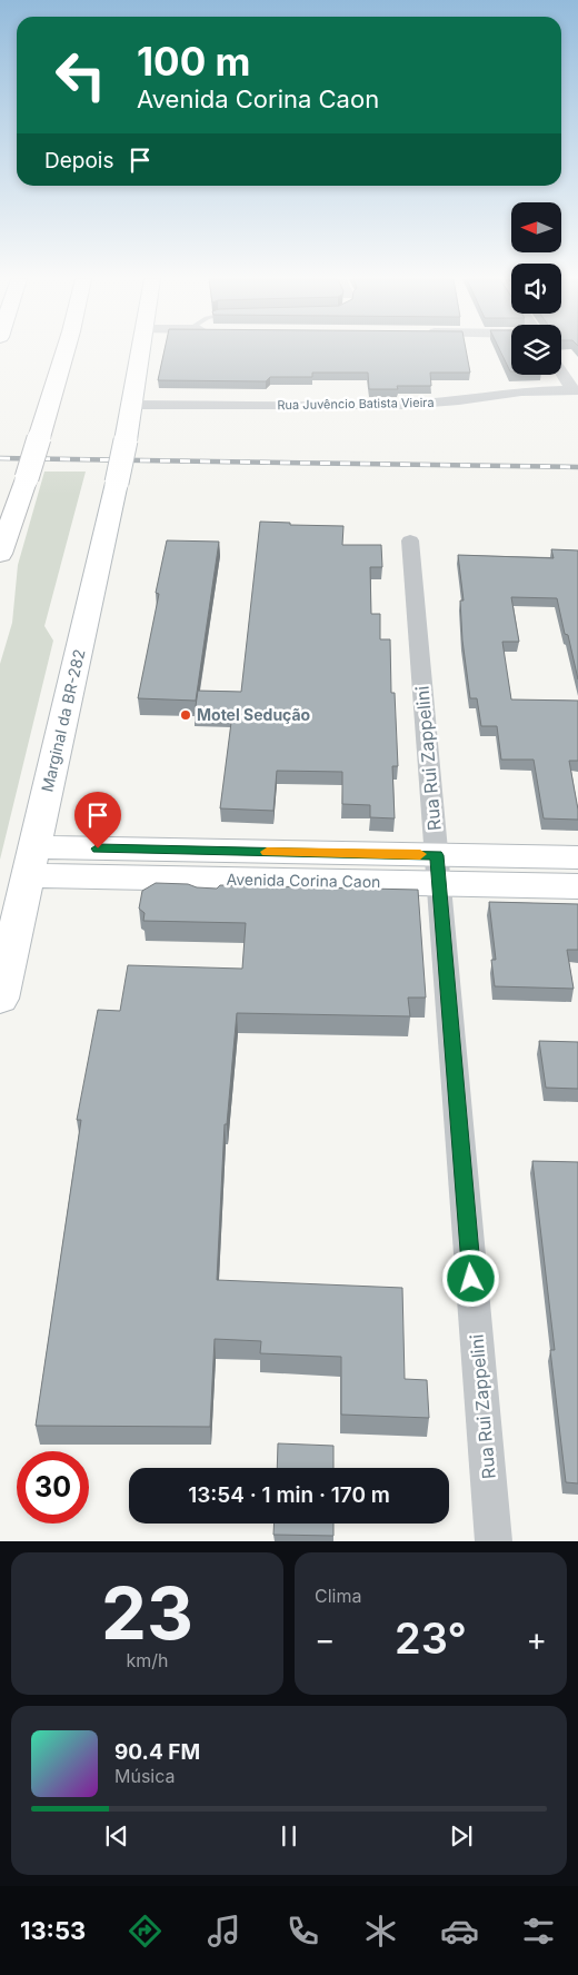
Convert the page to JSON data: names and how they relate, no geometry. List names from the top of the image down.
{
  "streets": {
    "main road": ["Marginal da BR-282", "Avenida Corina Caon"],
    "street": ["Rua Juvêncio Batista Vieira", "Rua Rui Zappelini"]
  },
  "crossings": [
    ["Rua Juvêncio Batista Vieira", "Marginal da BR-282"],
    ["Marginal da BR-282", "Avenida Corina Caon"],
    ["Rua Rui Zappelini", "Avenida Corina Caon"]
  ],
  "places": ["Motel Sedução"],
  "north": "left",
  "page": {
    "turn": ["100 m", "Avenida Corina Caon"],
    "then": "Depois",
    "limit": "30",
    "trip": "13:54 · 1 min · 170 m",
    "tile": [
      ["23", "km/h"],
      "Clima"
    ],
    "heat": ["−", "23°", "+"],
    "song": ["90.4 FM", "Música"],
    "tabs": "13:53"
  }
}
